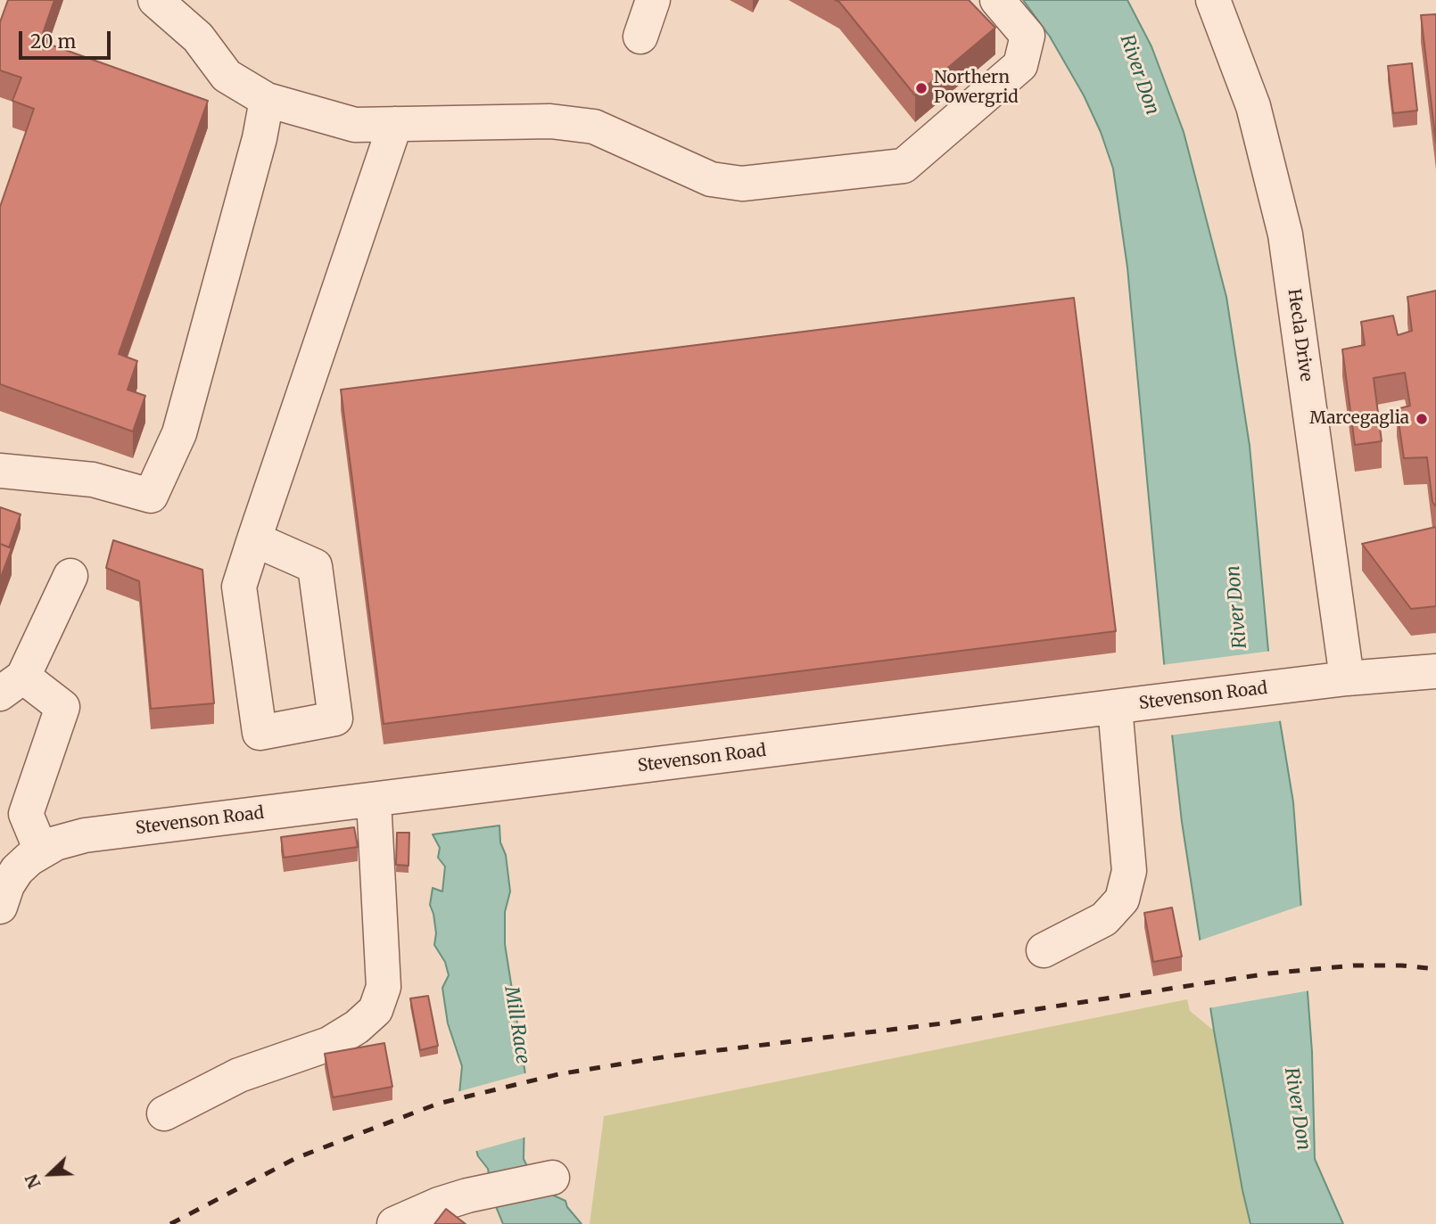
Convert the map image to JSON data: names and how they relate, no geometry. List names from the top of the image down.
{
  "streets": {
    "street": ["Hecla Drive", "Stevenson Road"]
  },
  "crossings": [
    ["Hecla Drive", "Stevenson Road"]
  ],
  "water": ["River Don", "Mill Race"],
  "places": ["Northern Powergrid", "Marcegaglia"],
  "scale_bar": "20 m",
  "north": "bottom left"
}
